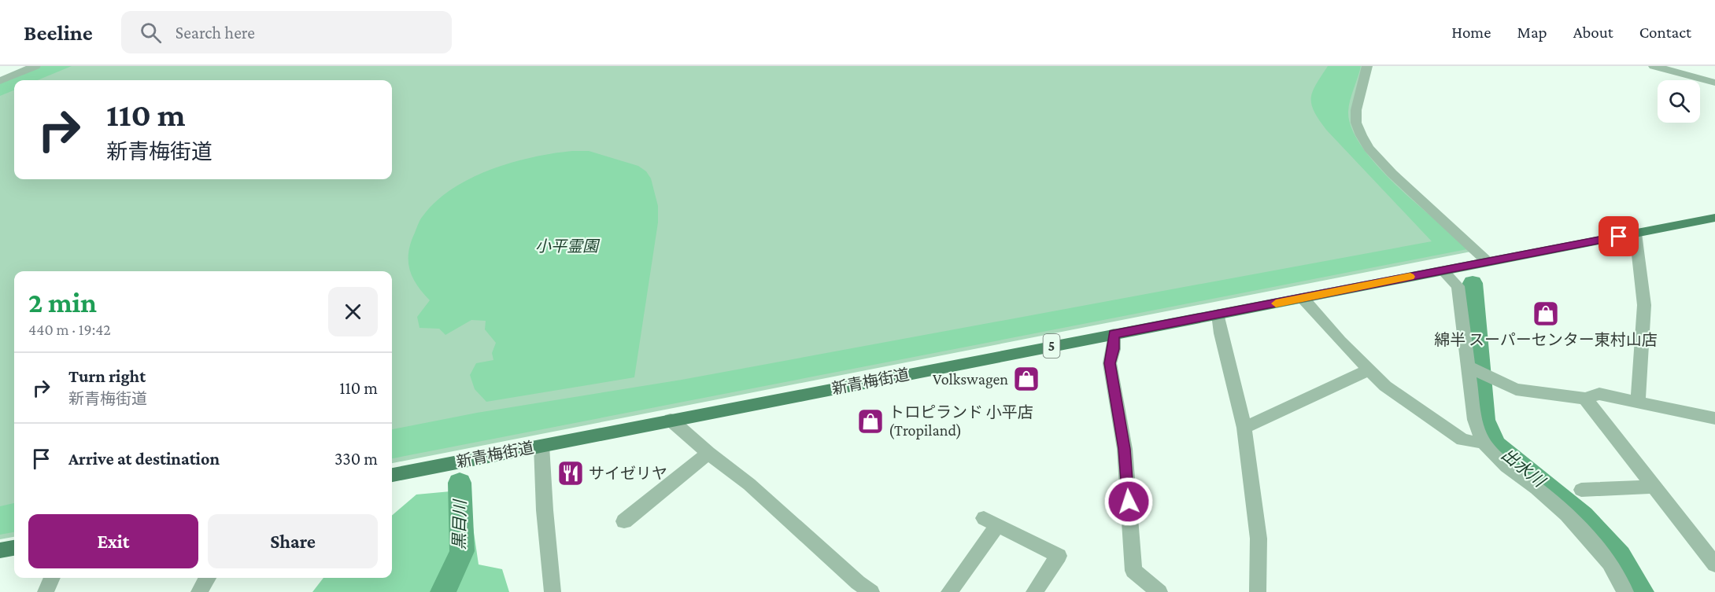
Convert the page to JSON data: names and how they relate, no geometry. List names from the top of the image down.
{
  "streets": {
    "main road": ["5", "新青梅街道"]
  },
  "water": ["出水川", "黒目川"],
  "parks": ["小平霊園"],
  "places": {
    "shop": ["綿半 スーパーセンター東村山店", "Volkswagen", "トロピランド 小平店 (Tropiland)"],
    "restaurant": ["サイゼリヤ"]
  },
  "page": {
    "header": "Beeline",
    "search": "Search here",
    "nav": [
      "Home",
      "Map",
      "About",
      "Contact"
    ],
    "turn": ["110 m", "新青梅街道"],
    "heading": ["2 min", "440 m · 19:42"],
    "list": [
      {
        "name": "Turn right",
        "note": "新青梅街道",
        "value": "110 m"
      },
      {
        "name": "Arrive at destination",
        "value": "330 m"
      }
    ],
    "buttons": ["Exit", "Share"]
  }
}
